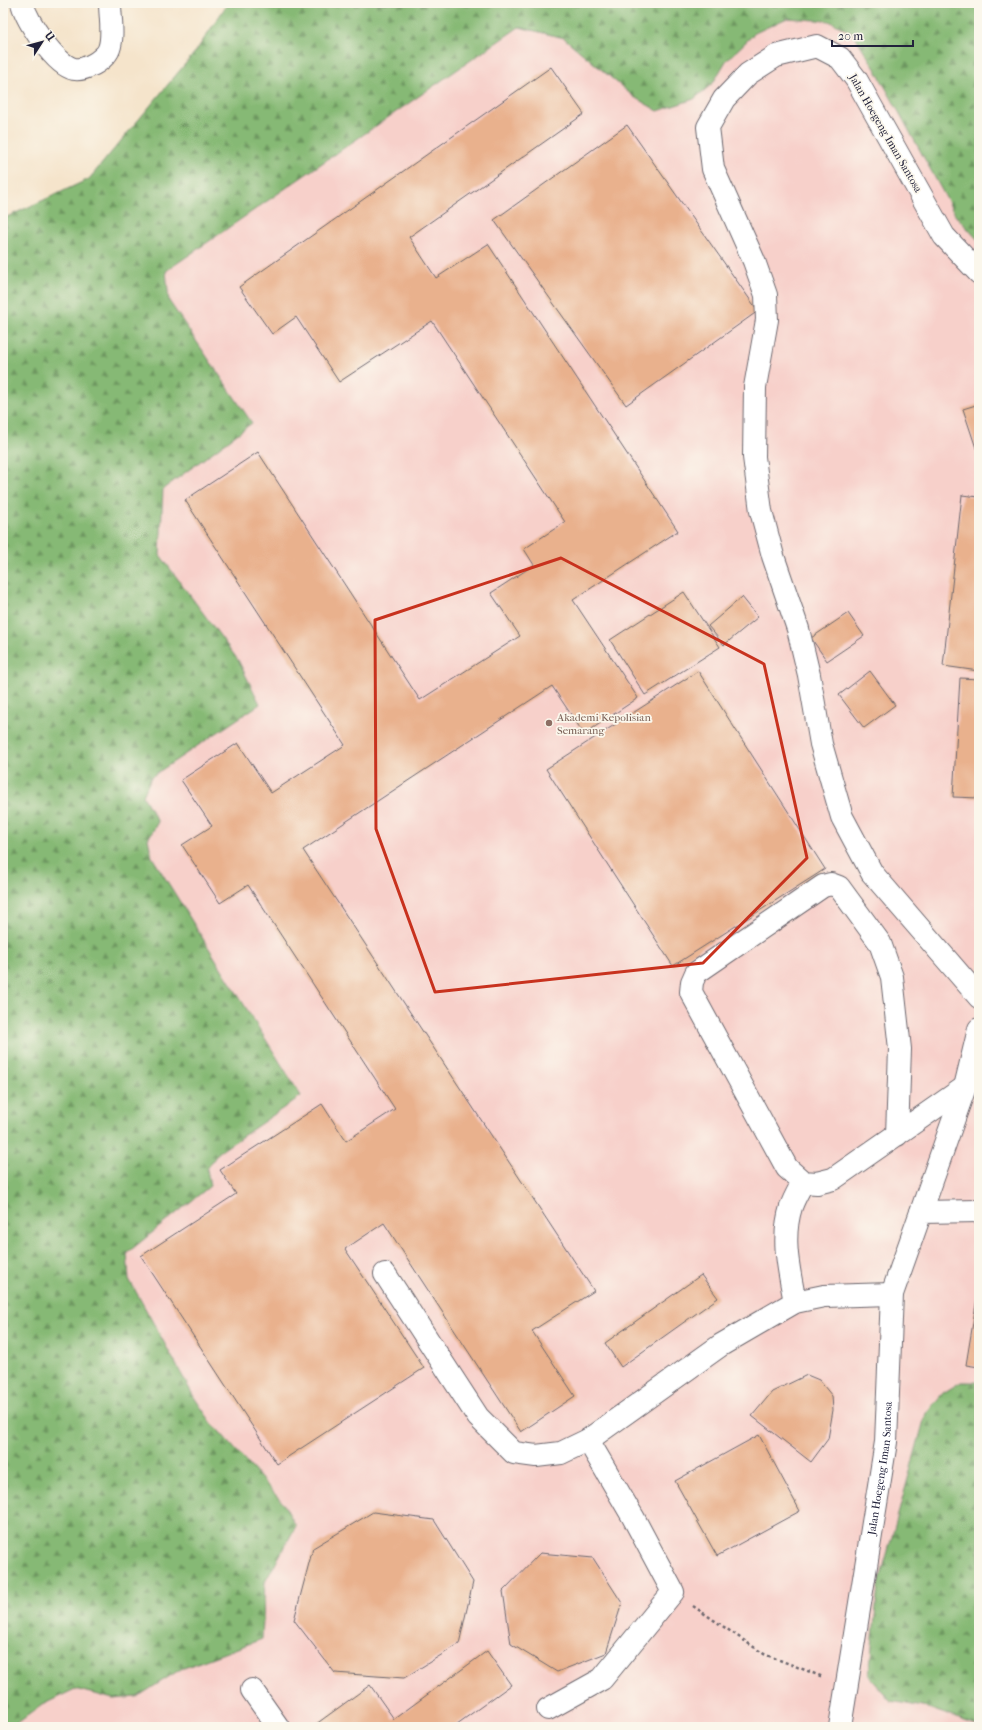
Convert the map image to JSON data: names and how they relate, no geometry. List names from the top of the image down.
{
  "streets": {
    "lane": ["Jalan Hoegeng Iman Santosa"]
  },
  "places": ["Akademi Kepolisian Semarang"],
  "scale_bar": "20 m",
  "north": "top right"
}
